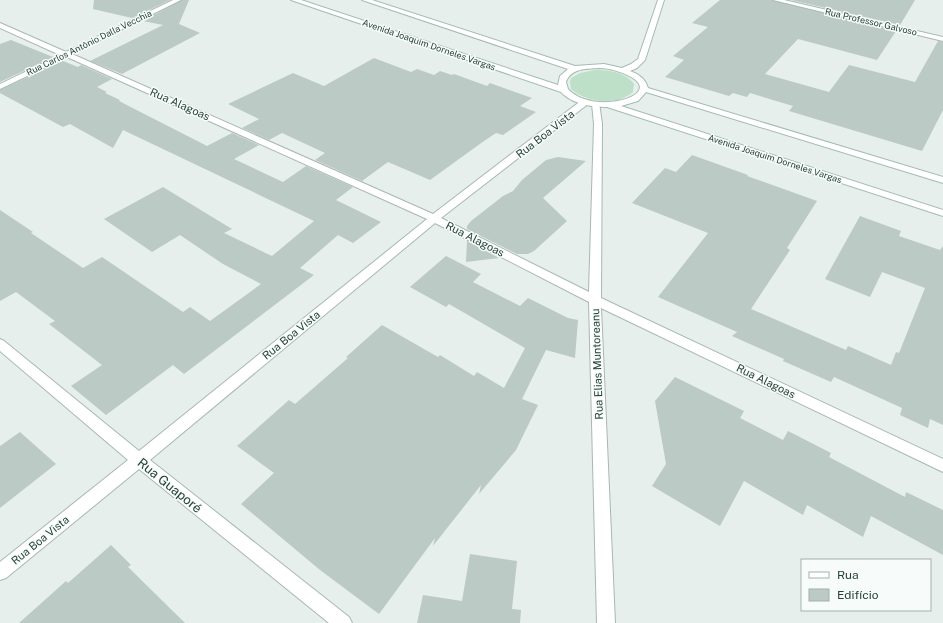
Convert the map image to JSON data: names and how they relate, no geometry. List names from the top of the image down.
{
  "streets": {
    "street": [
      "Rua Professor Galvoso",
      "Rua Carlos Antônio Dalla Vecchia",
      "Avenida Joaquim Dorneles Vargas",
      "Rua Alagoas",
      "Rua Boa Vista",
      "Rua Elias Muntoreanu",
      "Rua Guaporé"
    ]
  },
  "crossings": [
    ["Rua Carlos Antônio Dalla Vecchia", "Rua Alagoas"],
    ["Avenida Joaquim Dorneles Vargas", "Rua Boa Vista"],
    ["Avenida Joaquim Dorneles Vargas", "Rua Elias Muntoreanu"],
    ["Rua Alagoas", "Rua Boa Vista"],
    ["Rua Alagoas", "Rua Elias Muntoreanu"],
    ["Rua Boa Vista", "Rua Elias Muntoreanu"],
    ["Rua Boa Vista", "Rua Guaporé"]
  ],
  "legend": ["Rua", "Edifício"]
}
